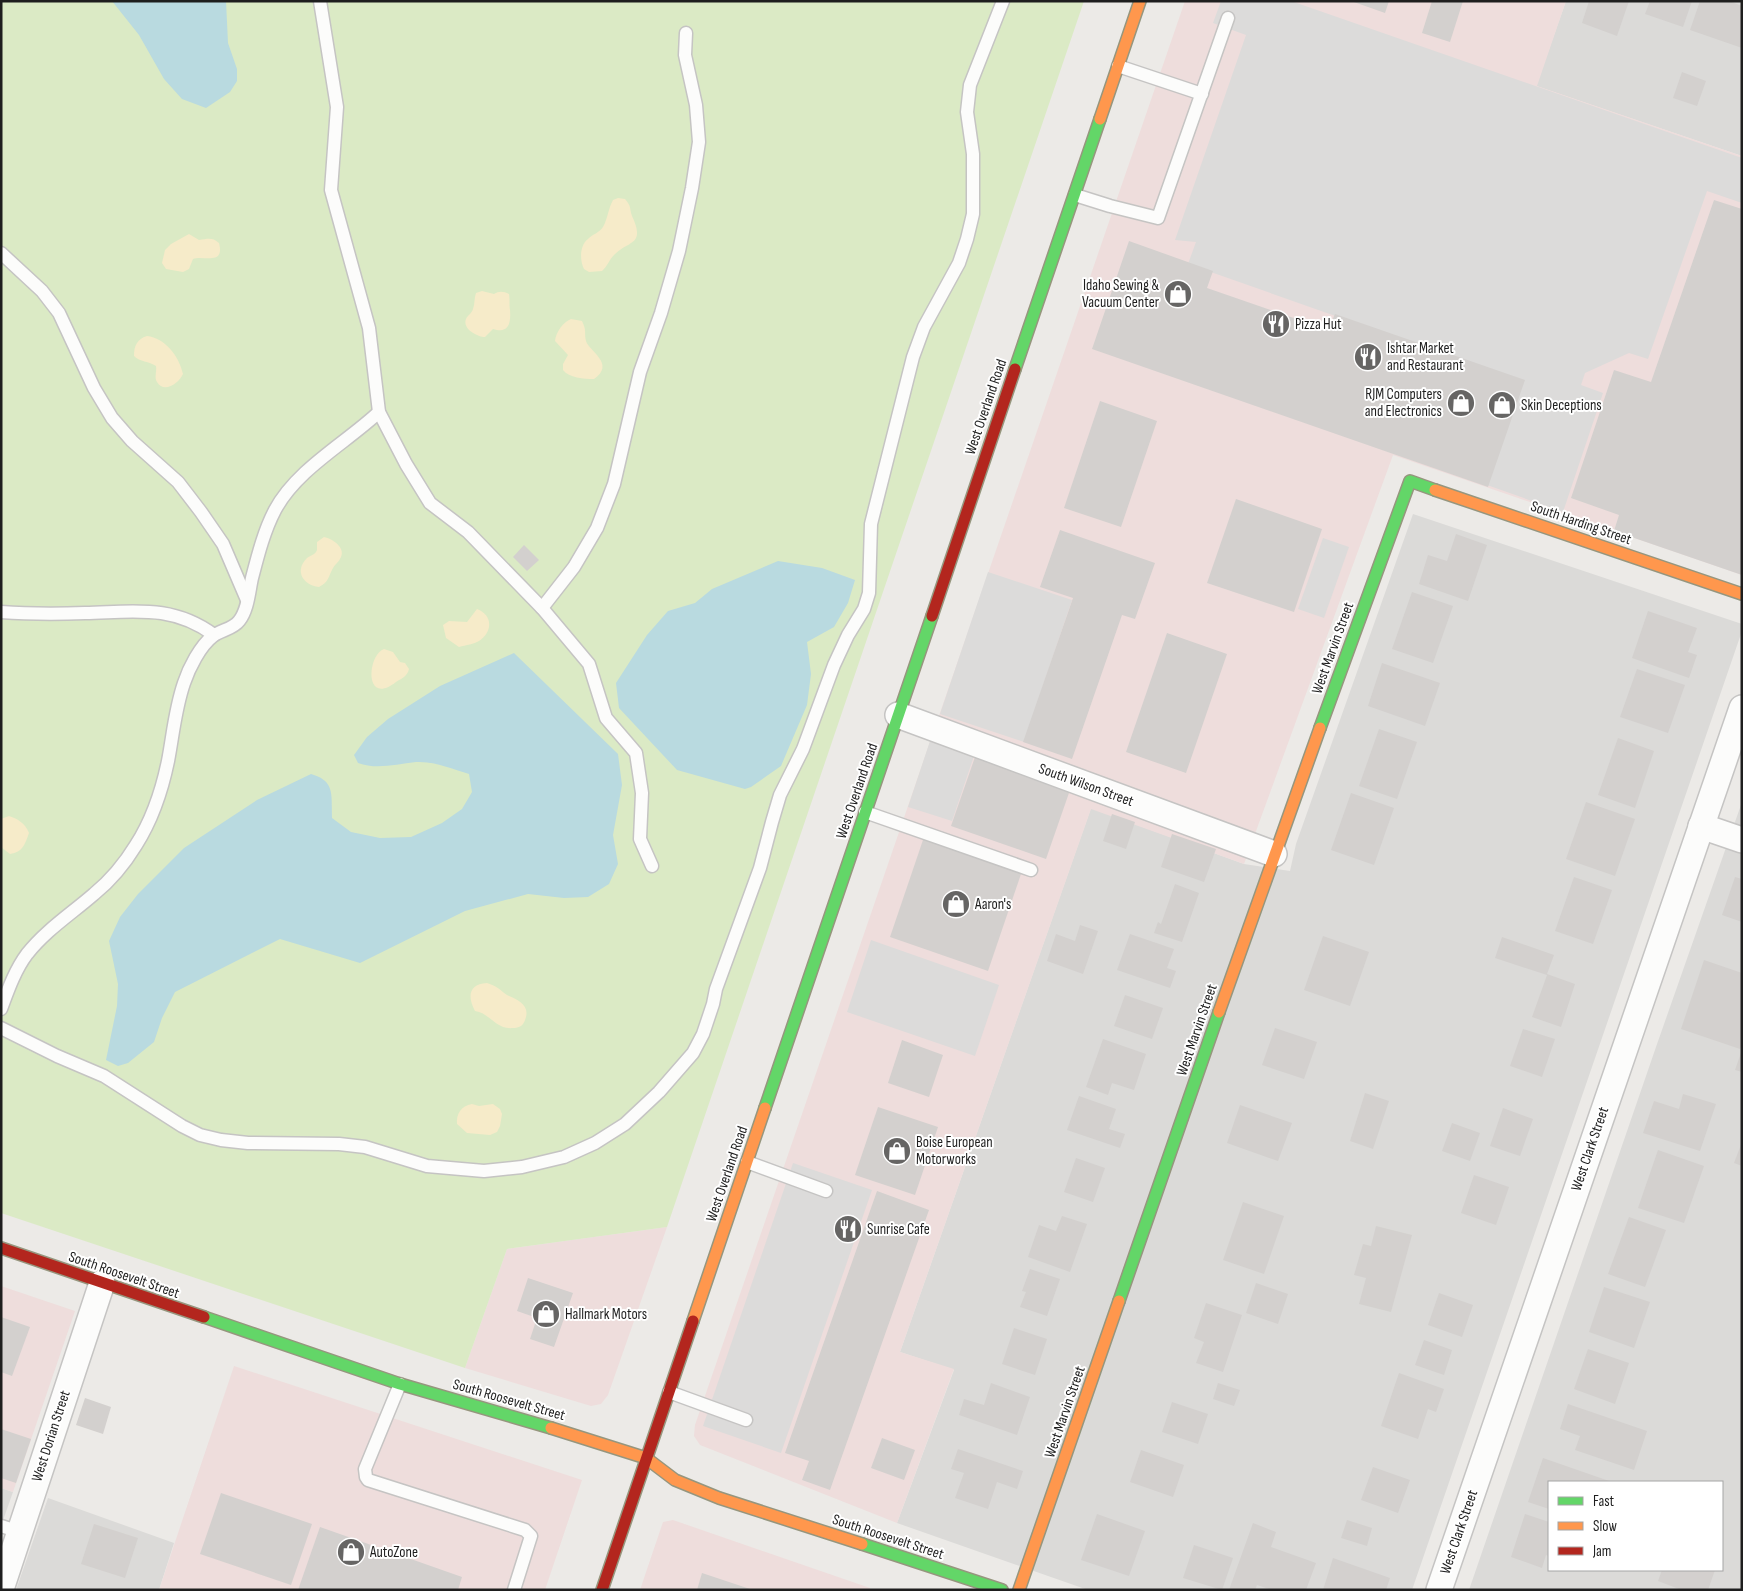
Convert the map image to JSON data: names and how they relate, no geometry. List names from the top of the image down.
{
  "streets": {
    "street": [
      "West Overland Road",
      "South Harding Street",
      "West Marvin Street",
      "South Wilson Street",
      "West Clark Street",
      "South Roosevelt Street",
      "West Dorian Street"
    ]
  },
  "crossings": [
    ["West Overland Road", "South Wilson Street"],
    ["West Overland Road", "South Roosevelt Street"],
    ["South Harding Street", "West Marvin Street"],
    ["West Marvin Street", "South Wilson Street"],
    ["South Roosevelt Street", "West Dorian Street"]
  ],
  "places": {
    "shop": [
      "Idaho Sewing & Vacuum Center",
      "RJM Computers and Electronics",
      "Skin Deceptions",
      "Aaron's",
      "Boise European Motorworks",
      "Hallmark Motors",
      "AutoZone"
    ],
    "restaurant": ["Pizza Hut", "Ishtar Market and Restaurant", "Sunrise Cafe"]
  },
  "legend": ["Fast", "Slow", "Jam"]
}
